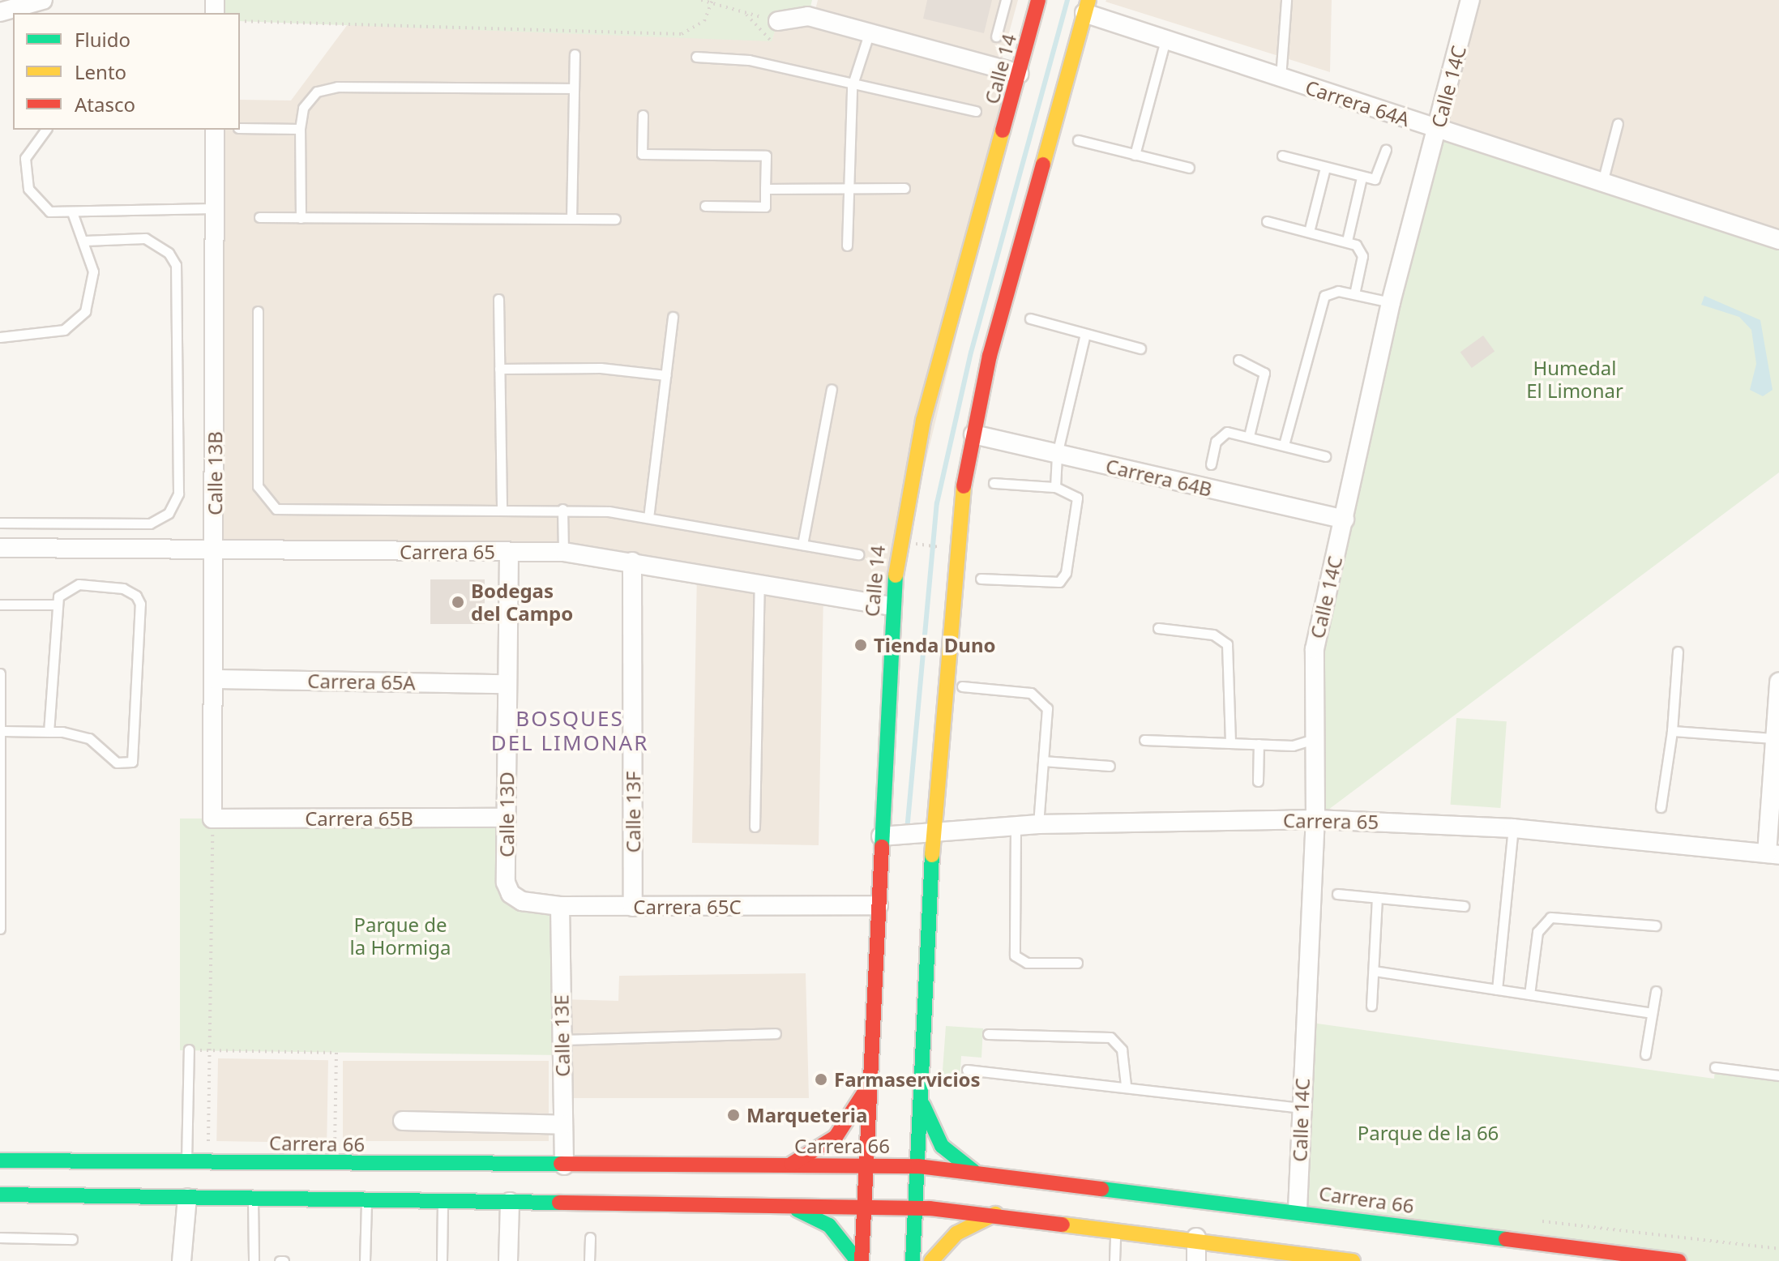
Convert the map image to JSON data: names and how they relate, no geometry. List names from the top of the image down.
{
  "streets": {
    "main road": ["Calle 14", "Carrera 66"],
    "street": [
      "Calle 14C",
      "Carrera 64A",
      "Calle 13B",
      "Carrera 64B",
      "Carrera 65",
      "Carrera 65A",
      "Calle 13F",
      "Calle 13D",
      "Carrera 65B",
      "Carrera 65C",
      "Calle 13E"
    ]
  },
  "crossings": [
    ["Calle 14", "Carrera 65"],
    ["Calle 14", "Carrera 65C"],
    ["Calle 14", "Carrera 66"],
    ["Calle 14C", "Carrera 64A"],
    ["Calle 14C", "Carrera 64B"],
    ["Calle 14C", "Carrera 65"],
    ["Calle 14C", "Carrera 66"],
    ["Calle 13B", "Carrera 65"],
    ["Calle 13B", "Carrera 65A"],
    ["Calle 13B", "Carrera 65B"],
    ["Carrera 65", "Calle 13F"],
    ["Carrera 65", "Calle 13D"],
    ["Carrera 65A", "Calle 13D"],
    ["Calle 13F", "Carrera 65C"],
    ["Calle 13D", "Carrera 65B"],
    ["Calle 13D", "Carrera 65C"],
    ["Carrera 65C", "Calle 13E"],
    ["Calle 13E", "Carrera 66"]
  ],
  "districts": ["BOSQUES DEL LIMONAR"],
  "parks": ["Humedal El Limonar", "Parque de la Hormiga", "Parque de la 66"],
  "places": [
    "Bodegas del Campo",
    "Tienda Duno",
    "Farmaservicios",
    "Marqueteria"
  ],
  "legend": ["Fluido", "Lento", "Atasco"]
}
